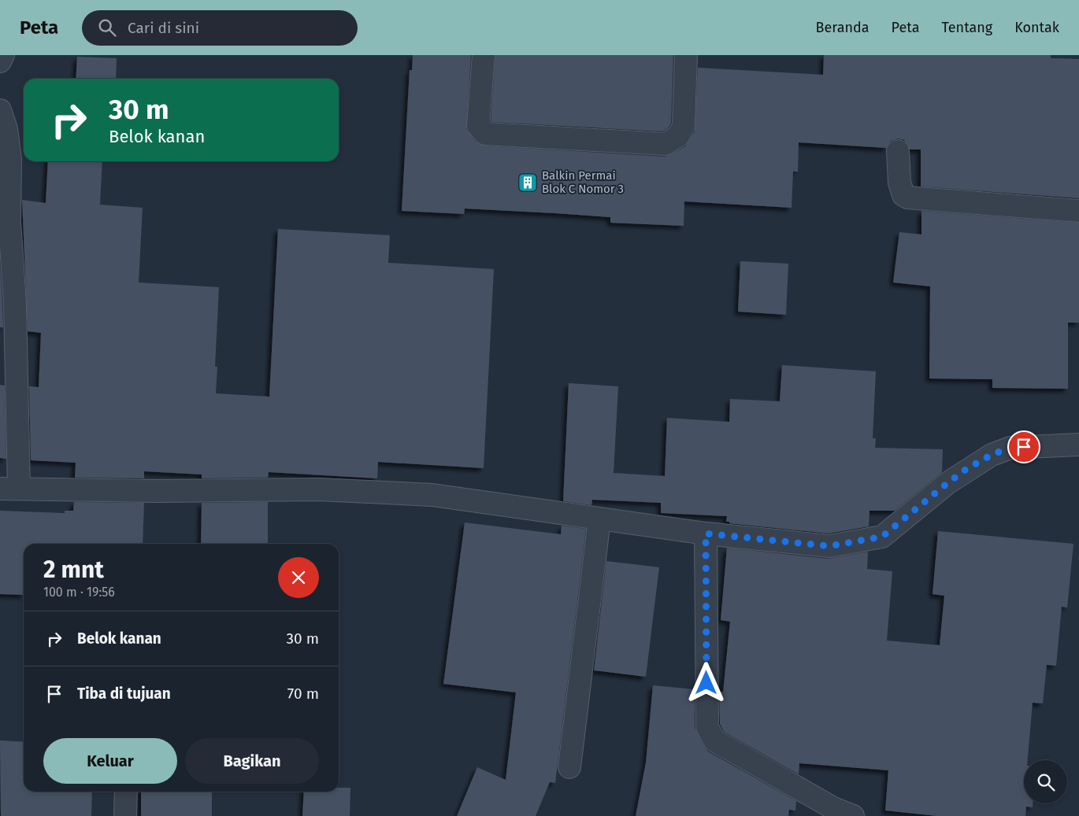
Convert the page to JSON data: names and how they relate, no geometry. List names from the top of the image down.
{
  "places": {
    "building": ["Balkin Permai Blok C Nomor 3"]
  },
  "page": {
    "header": "Peta",
    "search": "Cari di sini",
    "nav": [
      "Beranda",
      "Peta",
      "Tentang",
      "Kontak"
    ],
    "turn": ["30 m", "Belok kanan"],
    "heading": ["2 mnt", "100 m · 19:56"],
    "list": [
      {
        "name": "Belok kanan",
        "value": "30 m"
      },
      {
        "name": "Tiba di tujuan",
        "value": "70 m"
      }
    ],
    "buttons": ["Keluar", "Bagikan"]
  }
}
